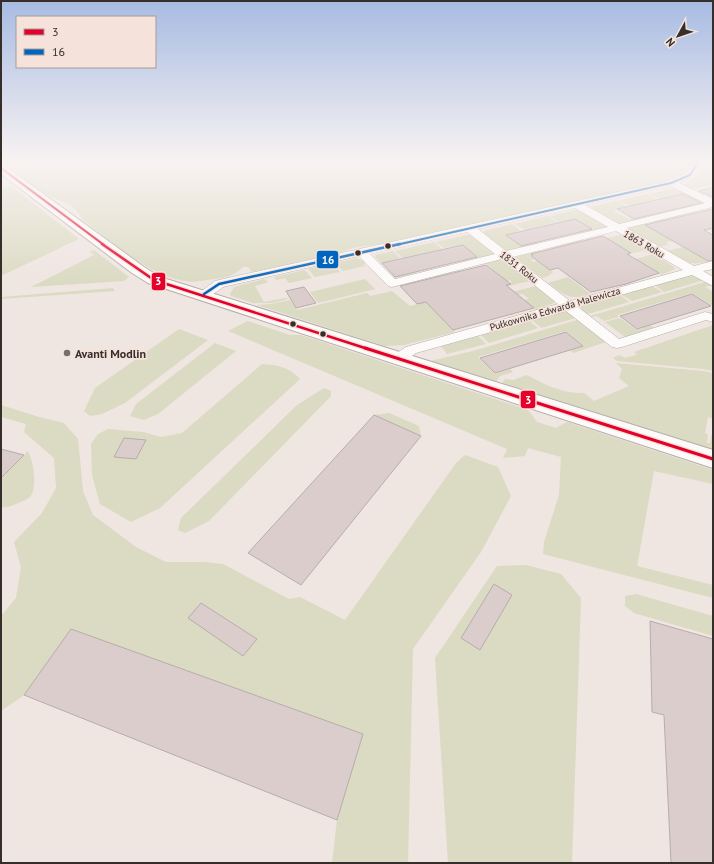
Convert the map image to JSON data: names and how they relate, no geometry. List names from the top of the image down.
{
  "streets": {
    "street": ["1863 Roku", "1831 Roku", "Pułkownika Edwarda Malewicza"]
  },
  "crossings": [
    ["1863 Roku", "Pułkownika Edwarda Malewicza"],
    ["1831 Roku", "Pułkownika Edwarda Malewicza"]
  ],
  "places": ["Avanti Modlin"],
  "lines": ["transit line 3", "transit line 16"],
  "legend": ["3", "16"],
  "north": "bottom left"
}
